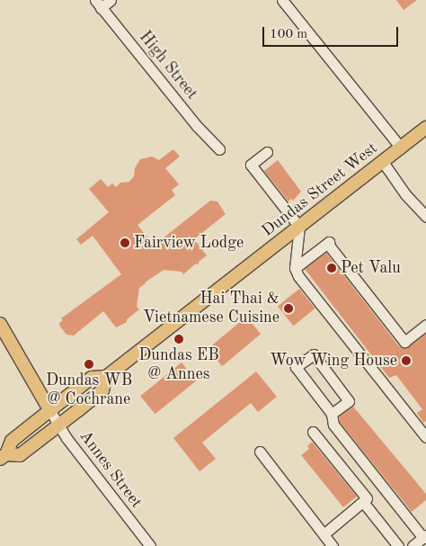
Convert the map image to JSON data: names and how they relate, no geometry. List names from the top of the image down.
{
  "streets": {
    "main road": ["Dundas Street West"],
    "street": ["High Street", "Annes Street"]
  },
  "crossings": [
    ["Dundas Street West", "Annes Street"]
  ],
  "places": [
    "Fairview Lodge",
    "Pet Valu",
    "Hai Thai & Vietnamese Cuisine",
    "Dundas EB @ Annes",
    "Wow Wing House",
    "Dundas WB @ Cochrane"
  ],
  "scale_bar": "100 m"
}
